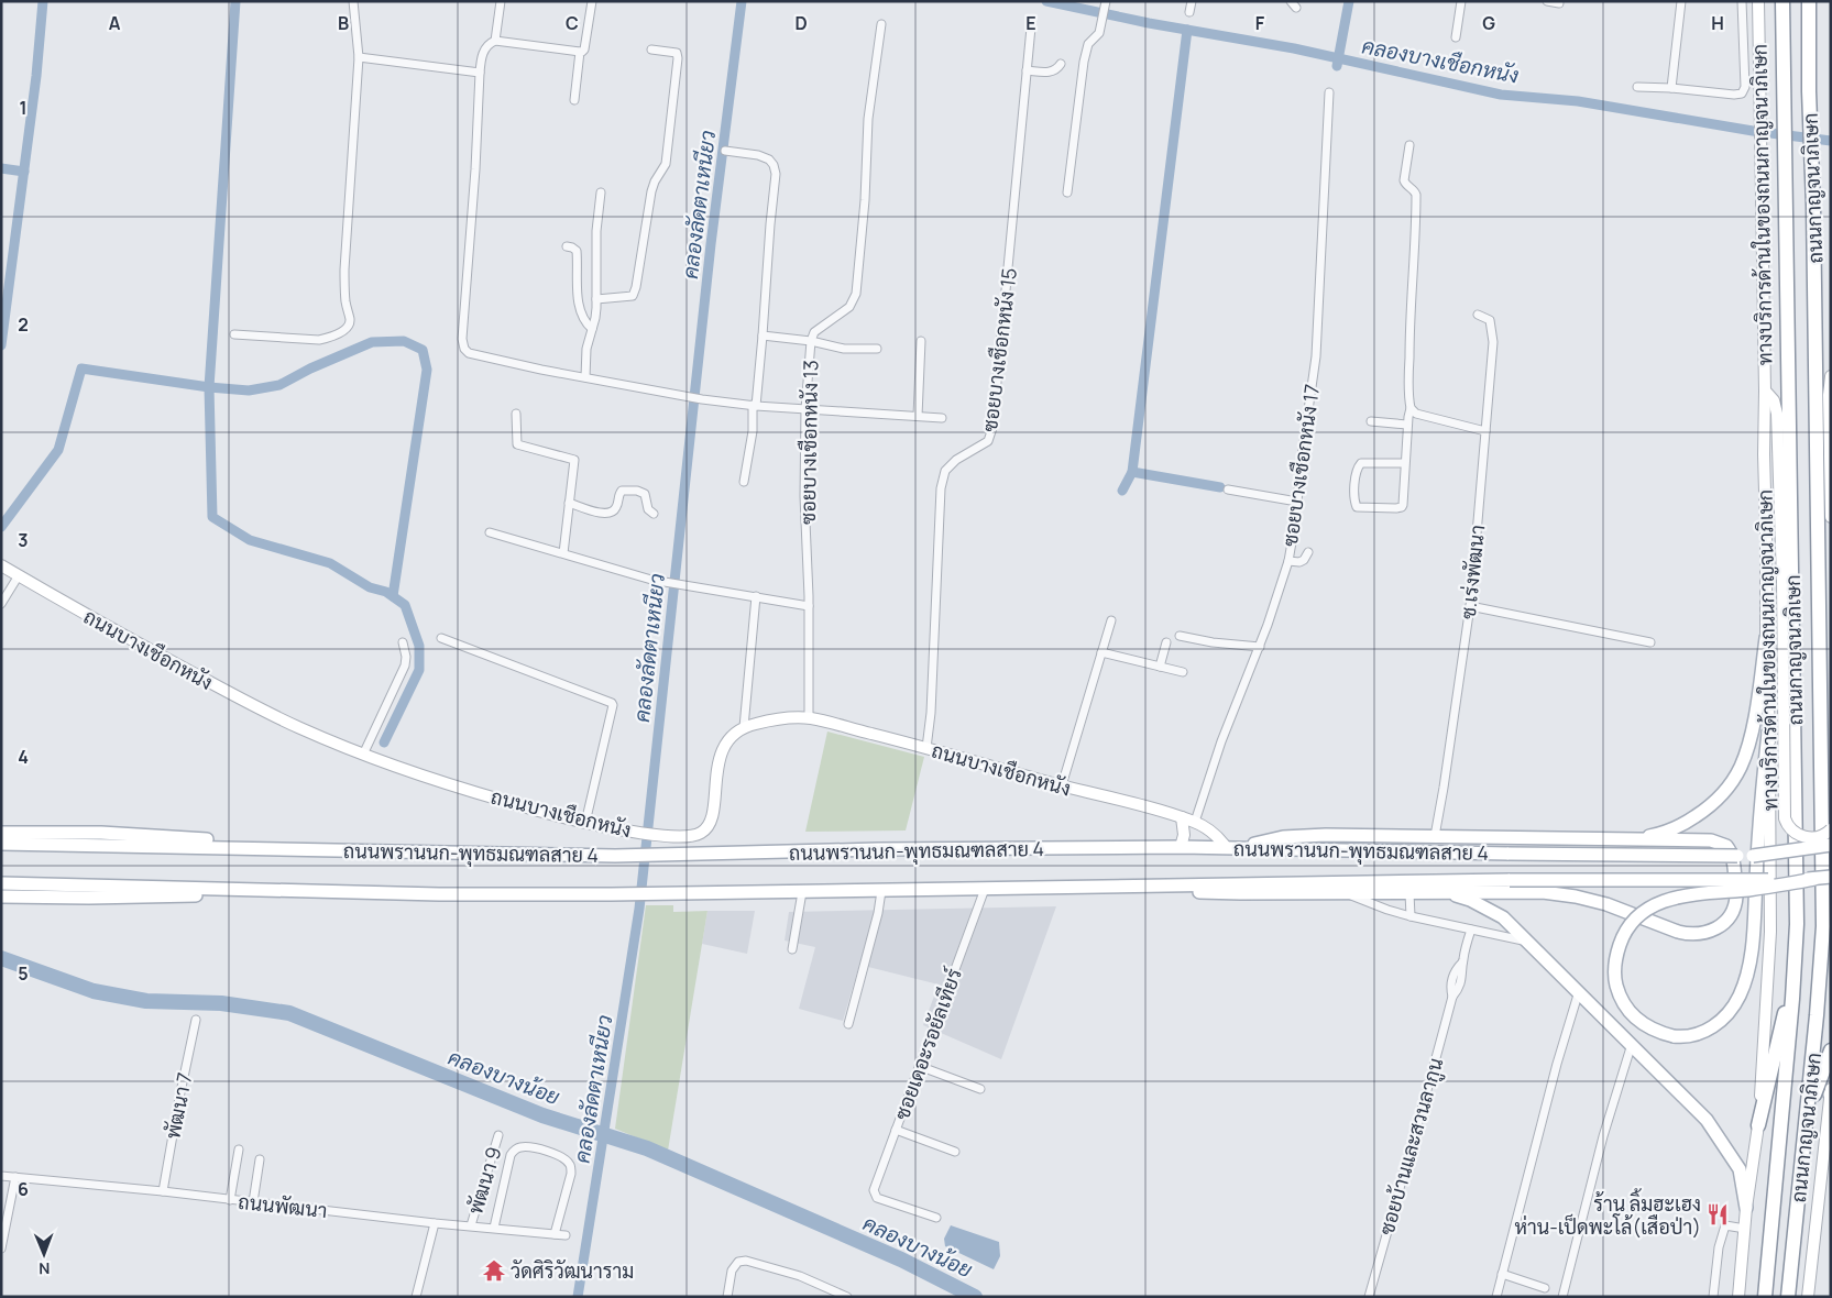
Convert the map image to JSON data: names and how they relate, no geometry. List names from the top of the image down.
{
  "streets": {
    "highway": ["ถนนกาญจนาภิเษก"],
    "main road": ["ทางบริการด้านในของถนนกาญจนาภิเษก", "ถนนบางเชือกหนัง", "ถนนพรานนก-พุทธมณฑลสาย 4"],
    "street": [
      "ซอยบางเชือกหนัง 15",
      "ซอยบางเชือกหนัง 13",
      "ซอยบางเชือกหนัง 17",
      "ซ.เร่งพัฒนา",
      "ซอยเดอะรอยัลเทียร์",
      "พัฒนา 7",
      "ซอยบ้านและสวนลากูน",
      "พัฒนา 9",
      "ถนนพัฒนา"
    ]
  },
  "crossings": [
    ["ซอยบางเชือกหนัง 15", "ถนนบางเชือกหนัง"],
    ["ซอยบางเชือกหนัง 13", "ถนนบางเชือกหนัง"],
    ["ซอยบางเชือกหนัง 17", "ถนนบางเชือกหนัง"],
    ["ถนนบางเชือกหนัง", "ถนนพรานนก-พุทธมณฑลสาย 4"],
    ["ถนนพรานนก-พุทธมณฑลสาย 4", "ซอยเดอะรอยัลเทียร์"],
    ["พัฒนา 7", "ถนนพัฒนา"],
    ["พัฒนา 9", "ถนนพัฒนา"]
  ],
  "water": ["คลองบางเชือกหนัง", "คลองลัดตาเหนียว", "คลองบางน้อย"],
  "places": {
    "restaurant": ["ร้าน ลิ้มฮะเฮง ห่าน-เป็ดพะโล้(เสือป่า)"],
    "temple": ["วัดศิริวัฒนาราม"]
  },
  "north": "bottom",
  "grid": {
    "columns": [
      "A",
      "B",
      "C",
      "D",
      "E",
      "F",
      "G",
      "H"
    ],
    "rows": [
      "1",
      "2",
      "3",
      "4",
      "5",
      "6"
    ]
  }
}
